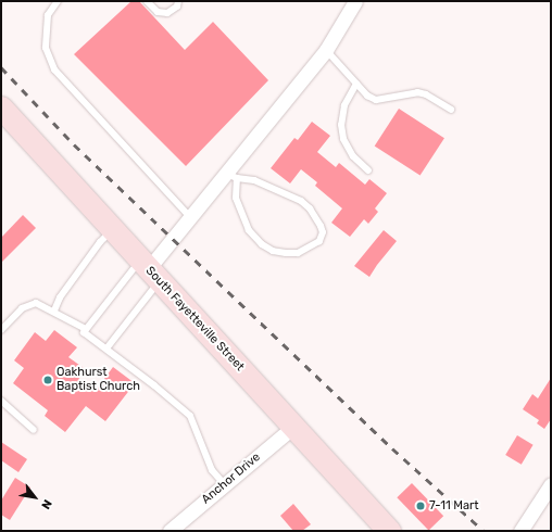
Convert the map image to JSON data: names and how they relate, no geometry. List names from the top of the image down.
{
  "streets": {
    "main road": ["South Fayetteville Street"],
    "street": ["Anchor Drive"]
  },
  "crossings": [
    ["South Fayetteville Street", "Anchor Drive"]
  ],
  "places": ["Oakhurst Baptist Church", "7-11 Mart"],
  "north": "bottom right"
}
